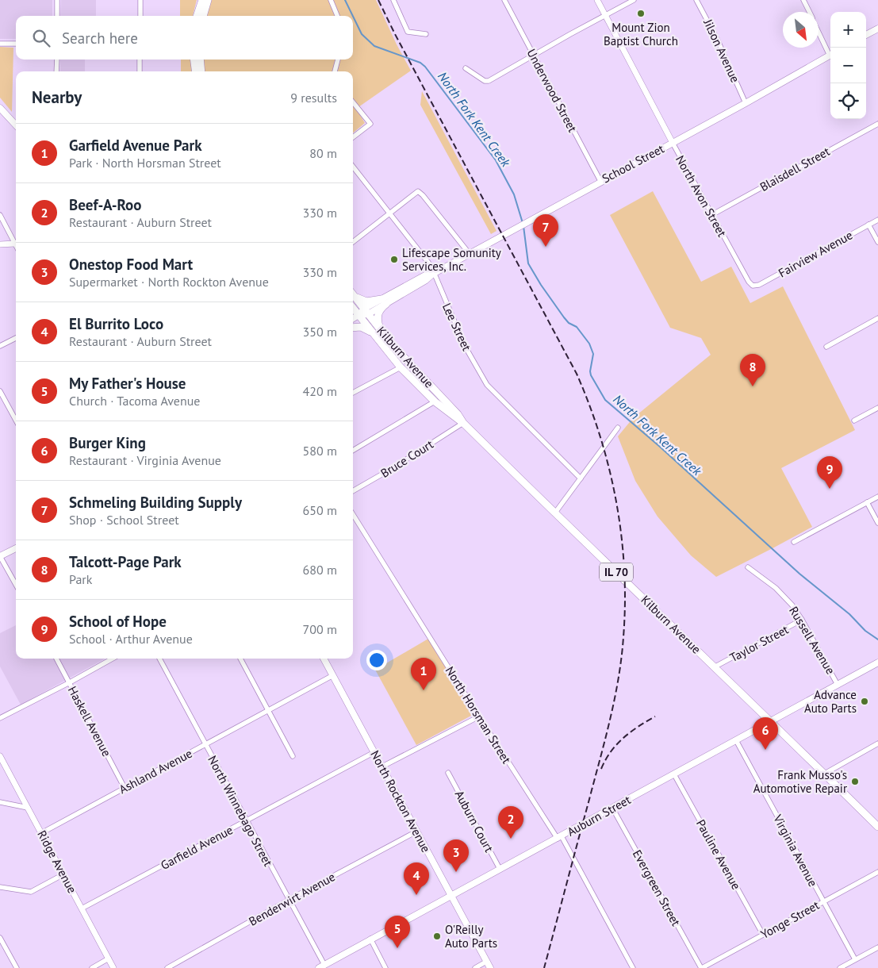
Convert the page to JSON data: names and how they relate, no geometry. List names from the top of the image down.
{
  "streets": {
    "main road": [
      "School Street",
      "Kilburn Avenue",
      "IL 70",
      "North Rockton Avenue",
      "Auburn Street"
    ],
    "street": [
      "Jilson Avenue",
      "Underwood Street",
      "Blaisdell Street",
      "North Avon Street",
      "Fairview Avenue",
      "Lee Street",
      "Bruce Court",
      "Russell Avenue",
      "Taylor Street",
      "North Horsman Street",
      "Haskell Avenue",
      "Ashland Avenue",
      "North Winnebago Street",
      "Auburn Court",
      "Garfield Avenue",
      "Virginia Avenue",
      "Pauline Avenue",
      "Ridge Avenue",
      "Evergreen Street",
      "Benderwirt Avenue",
      "Yonge Street"
    ]
  },
  "crossings": [
    ["Jilson Avenue", "School Street"],
    ["Underwood Street", "School Street"],
    ["School Street", "North Avon Street"],
    ["School Street", "Lee Street"],
    ["School Street", "Kilburn Avenue"],
    ["Blaisdell Street", "North Avon Street"],
    ["North Avon Street", "Fairview Avenue"],
    ["Kilburn Avenue", "Bruce Court"],
    ["Kilburn Avenue", "Taylor Street"],
    ["Kilburn Avenue", "Auburn Street"],
    ["Russell Avenue", "Taylor Street"],
    ["Russell Avenue", "Auburn Street"],
    ["North Horsman Street", "Auburn Street"],
    ["Haskell Avenue", "Ashland Avenue"],
    ["Ashland Avenue", "North Rockton Avenue"],
    ["Ashland Avenue", "North Winnebago Street"],
    ["Ashland Avenue", "Ridge Avenue"],
    ["North Rockton Avenue", "Auburn Street"],
    ["North Rockton Avenue", "Garfield Avenue"],
    ["North Rockton Avenue", "Benderwirt Avenue"],
    ["North Winnebago Street", "Auburn Street"],
    ["North Winnebago Street", "Garfield Avenue"],
    ["North Winnebago Street", "Benderwirt Avenue"],
    ["Auburn Street", "Auburn Court"],
    ["Auburn Street", "Virginia Avenue"],
    ["Auburn Street", "Pauline Avenue"],
    ["Auburn Street", "Evergreen Street"],
    ["Garfield Avenue", "Ridge Avenue"],
    ["Virginia Avenue", "Yonge Street"],
    ["Pauline Avenue", "Yonge Street"],
    ["Evergreen Street", "Yonge Street"]
  ],
  "water": ["North Fork Kent Creek"],
  "places": [
    "Mount Zion Baptist Church",
    "Lifescape Somunity Services, Inc.",
    "Advance Auto Parts",
    "Frank Musso's Automotive Repair",
    "O'Reilly Auto Parts"
  ],
  "north": "bottom right",
  "page": {
    "map_buttons": ["+", "−"],
    "search": "Search here",
    "heading": ["Nearby", "9 results"],
    "list": [
      {
        "mark": "1",
        "name": "Garfield Avenue Park",
        "note": "Park · North Horsman Street",
        "value": "80 m"
      },
      {
        "mark": "2",
        "name": "Beef-A-Roo",
        "note": "Restaurant · Auburn Street",
        "value": "330 m"
      },
      {
        "mark": "3",
        "name": "Onestop Food Mart",
        "note": "Supermarket · North Rockton Avenue",
        "value": "330 m"
      },
      {
        "mark": "4",
        "name": "El Burrito Loco",
        "note": "Restaurant · Auburn Street",
        "value": "350 m"
      },
      {
        "mark": "5",
        "name": "My Father's House",
        "note": "Church · Tacoma Avenue",
        "value": "420 m"
      },
      {
        "mark": "6",
        "name": "Burger King",
        "note": "Restaurant · Virginia Avenue",
        "value": "580 m"
      },
      {
        "mark": "7",
        "name": "Schmeling Building Supply",
        "note": "Shop · School Street",
        "value": "650 m"
      },
      {
        "mark": "8",
        "name": "Talcott-Page Park",
        "note": "Park",
        "value": "680 m"
      },
      {
        "mark": "9",
        "name": "School of Hope",
        "note": "School · Arthur Avenue",
        "value": "700 m"
      }
    ],
    "pins": [
      "7",
      "8",
      "9",
      "1",
      "6",
      "2",
      "3",
      "4",
      "5"
    ]
  }
}
